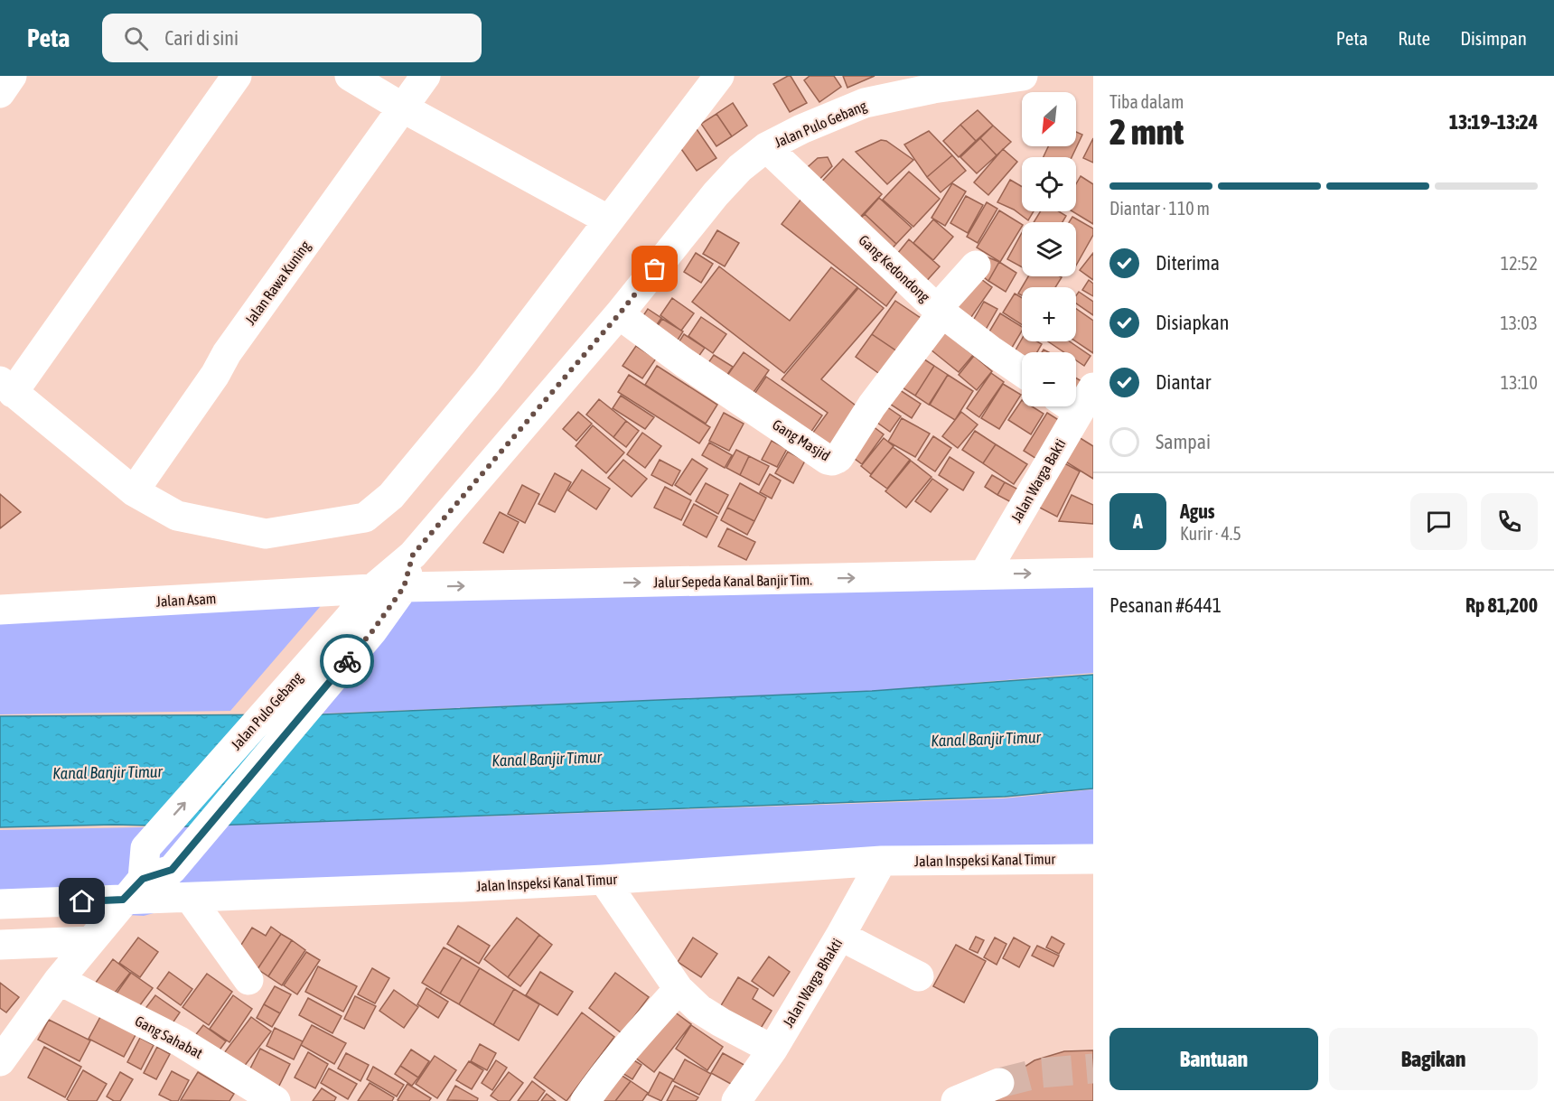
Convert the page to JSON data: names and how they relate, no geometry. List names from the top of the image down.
{
  "streets": {
    "street": [
      "Jalan Pulo Gebang",
      "Gang Kedondong",
      "Jalan Rawa Kuning",
      "Gang Masjid",
      "Jalan Warga Bakti",
      "Jalur Sepeda Kanal Banjir Tim.",
      "Jalan Asam",
      "Jalan Inspeksi Kanal Timur",
      "Jalan Warga Bhakti",
      "Gang Sahabat"
    ]
  },
  "crossings": [
    ["Jalan Pulo Gebang", "Gang Kedondong"],
    ["Jalan Pulo Gebang", "Gang Masjid"],
    ["Jalan Pulo Gebang", "Jalur Sepeda Kanal Banjir Tim."],
    ["Jalan Pulo Gebang", "Jalan Asam"],
    ["Jalan Pulo Gebang", "Jalan Inspeksi Kanal Timur"],
    ["Jalan Pulo Gebang", "Gang Sahabat"],
    ["Gang Kedondong", "Gang Masjid"],
    ["Jalan Warga Bakti", "Jalur Sepeda Kanal Banjir Tim."],
    ["Jalur Sepeda Kanal Banjir Tim.", "Jalan Asam"],
    ["Jalan Inspeksi Kanal Timur", "Jalan Warga Bhakti"]
  ],
  "one_way": ["Jalur Sepeda Kanal Banjir Tim."],
  "water": ["Kanal Banjir Timur"],
  "north": "bottom left",
  "page": {
    "header": "Peta",
    "search": "Cari di sini",
    "nav": ["Peta", "Rute", "Disimpan"],
    "heading": ["2 mnt", "Tiba dalam", "13:19–13:24"],
    "panel": [
      "Agus",
      "Kurir · 4.5",
      "Pesanan #6441",
      "Rp 81,200"
    ],
    "map_buttons": ["+", "−"],
    "bar": "Diantar · 110 m",
    "list": [
      ["Diterima", "12:52"],
      ["Disiapkan", "13:03"],
      ["Diantar", "13:10"],
      "Sampai"
    ],
    "round": "A",
    "buttons": ["Bantuan", "Bagikan"]
  }
}
